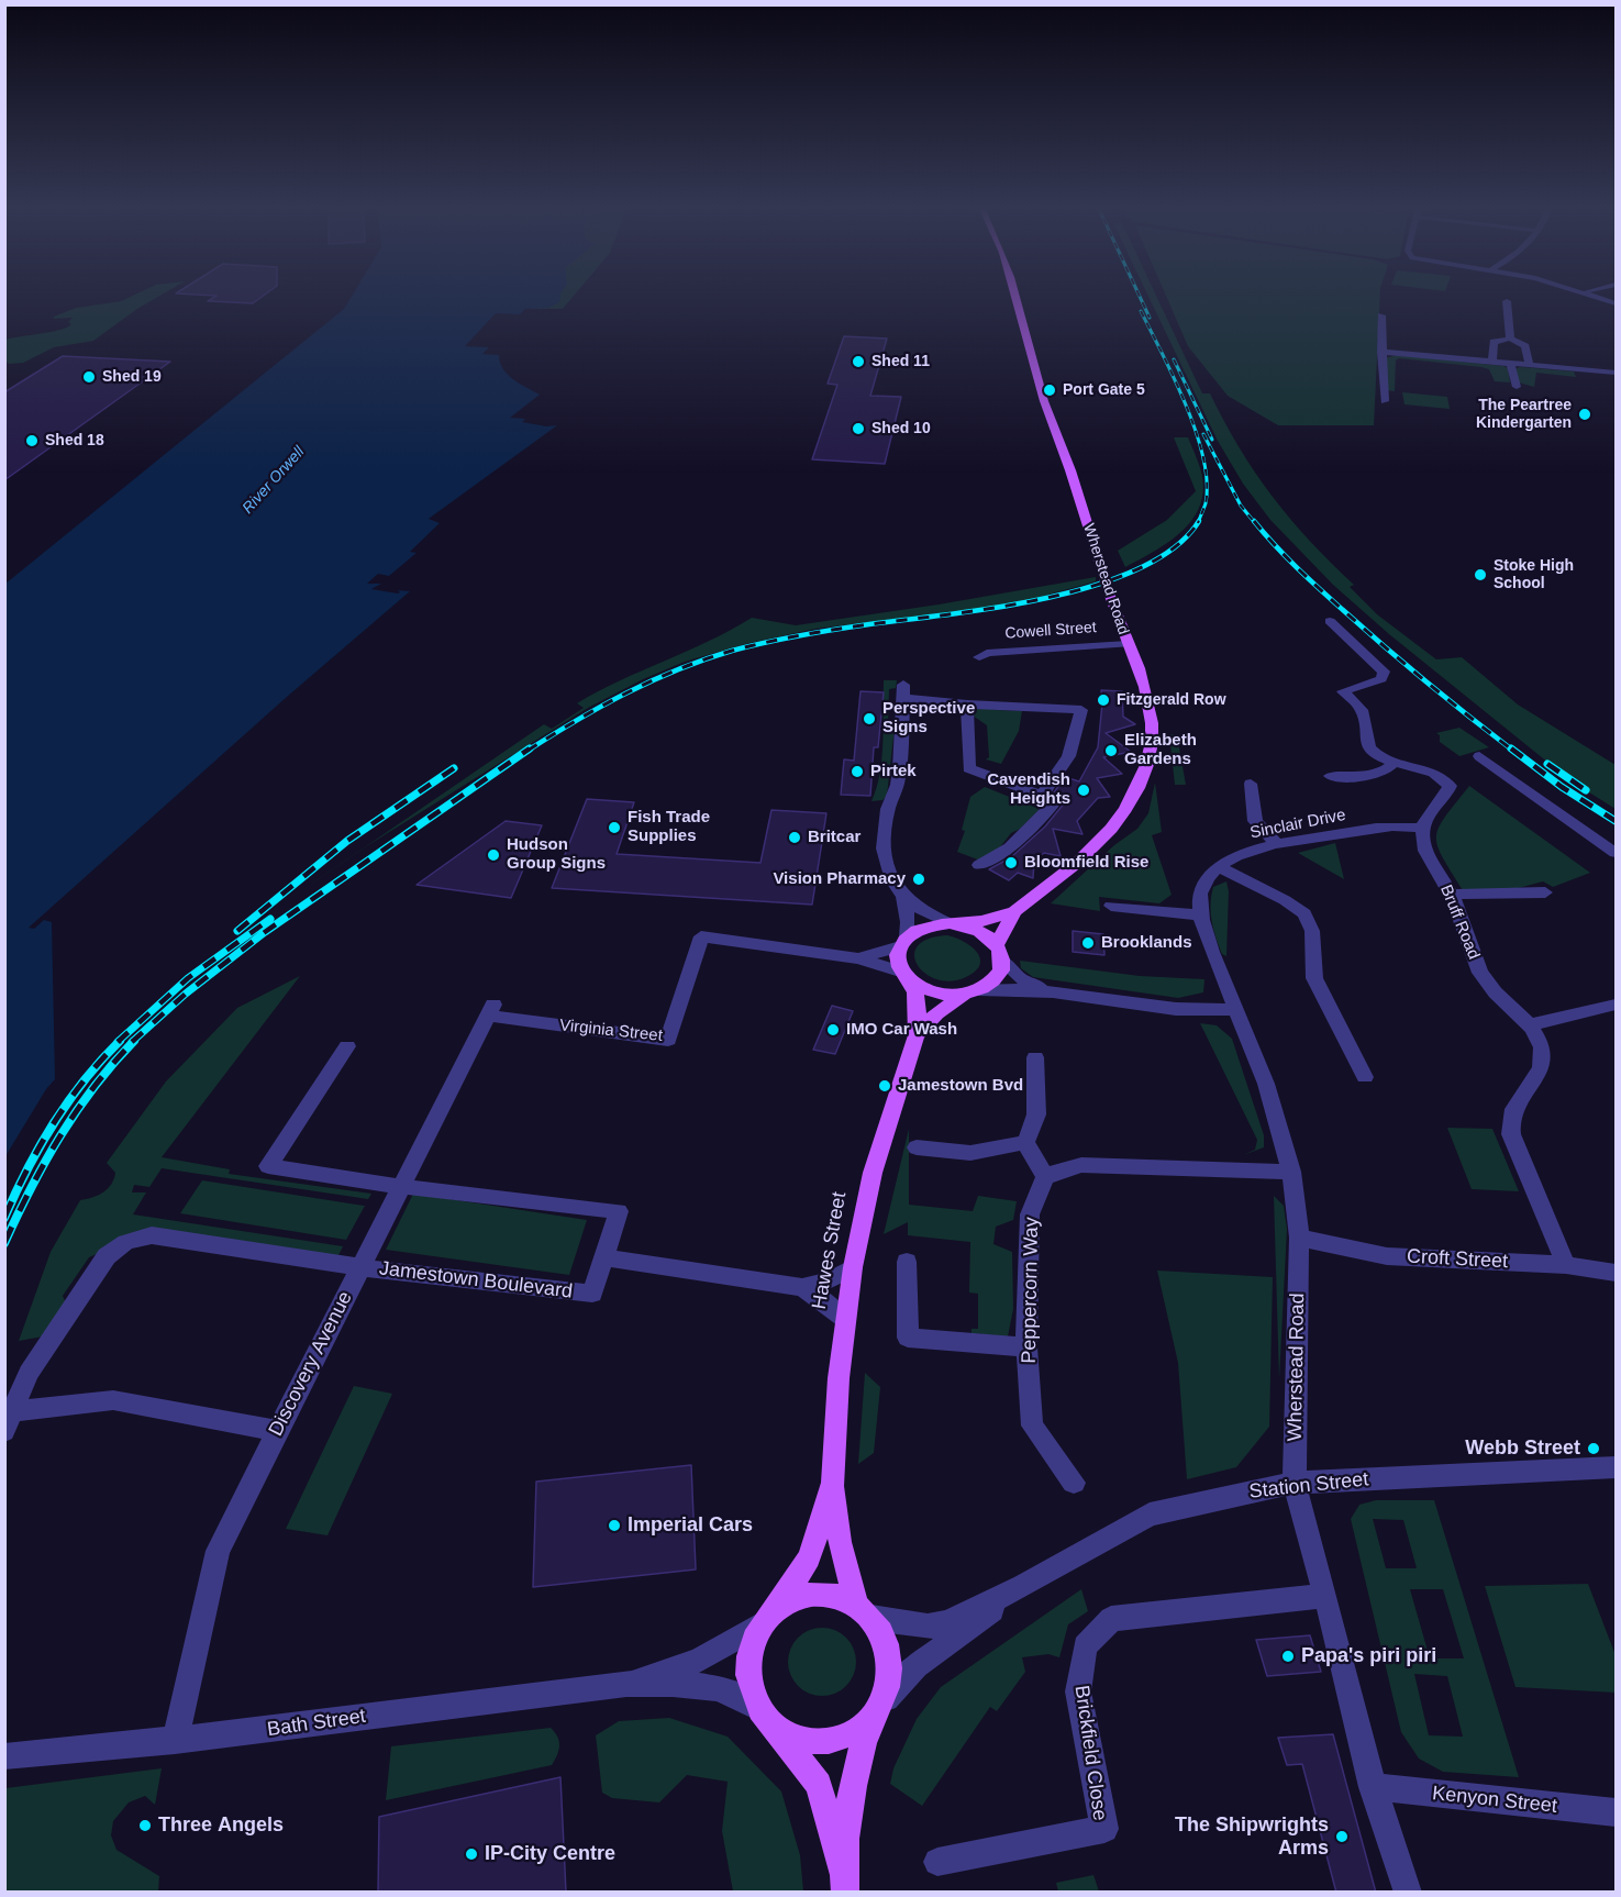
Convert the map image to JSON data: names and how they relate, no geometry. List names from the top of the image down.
{
  "streets": {
    "main road": ["Wherstead Road", "Hawes Street"],
    "street": [
      "Cowell Street",
      "Sinclair Drive",
      "Bruff Road",
      "Virginia Street",
      "Croft Street",
      "Jamestown Boulevard",
      "Peppercorn Way",
      "Discovery Avenue",
      "Station Street",
      "Bath Street",
      "Brickfield Close",
      "Kenyon Street"
    ]
  },
  "crossings": [
    ["Wherstead Road", "Cowell Street"],
    ["Wherstead Road", "Sinclair Drive"],
    ["Wherstead Road", "Hawes Street"],
    ["Wherstead Road", "Croft Street"],
    ["Wherstead Road", "Station Street"],
    ["Wherstead Road", "Brickfield Close"],
    ["Wherstead Road", "Kenyon Street"],
    ["Sinclair Drive", "Bruff Road"],
    ["Virginia Street", "Discovery Avenue"],
    ["Hawes Street", "Station Street"],
    ["Hawes Street", "Bath Street"],
    ["Jamestown Boulevard", "Discovery Avenue"],
    ["Discovery Avenue", "Bath Street"],
    ["Station Street", "Bath Street"]
  ],
  "water": ["River Orwell"],
  "places": [
    "Shed 11",
    "Shed 19",
    "Port Gate 5",
    "The Peartree Kindergarten",
    "Shed 10",
    "Shed 18",
    "Stoke High School",
    "Fitzgerald Row",
    "Perspective Signs",
    "Elizabeth Gardens",
    "Pirtek",
    "Cavendish Heights",
    "Fish Trade Supplies",
    "Britcar",
    "Hudson Group Signs",
    "Bloomfield Rise",
    "Vision Pharmacy",
    "Brooklands",
    "IMO Car Wash",
    "Jamestown Bvd",
    "Webb Street",
    "Imperial Cars",
    "Papa's piri piri",
    "Three Angels",
    "The Shipwrights Arms",
    "IP-City Centre"
  ]
}
